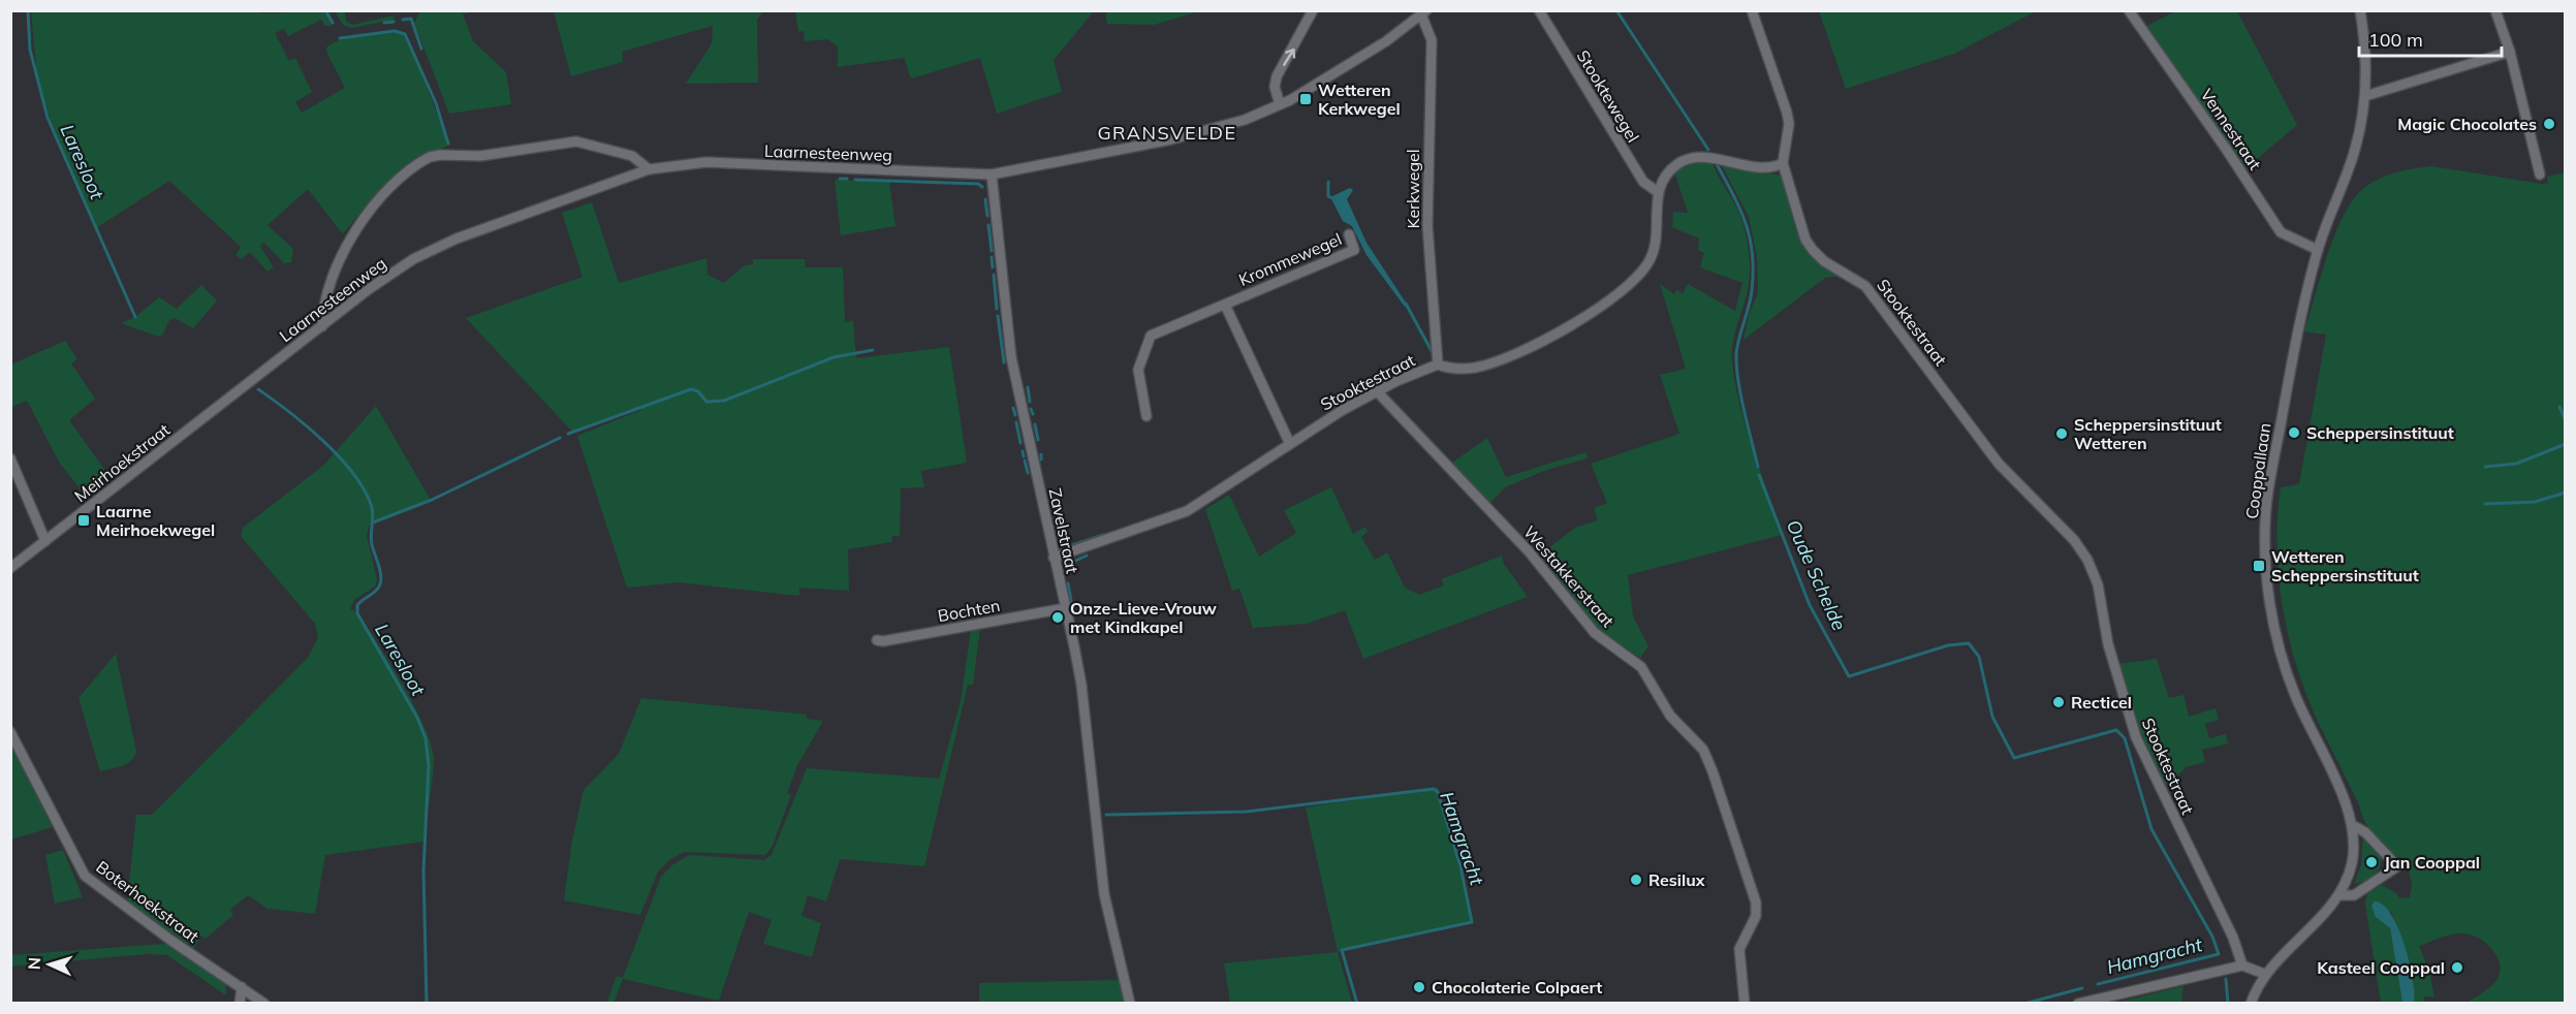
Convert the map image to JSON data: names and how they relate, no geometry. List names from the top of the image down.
{
  "streets": {
    "street": [
      "Stooktewegel",
      "Vennestraat",
      "Laarnesteenweg",
      "Kerkwegel",
      "Krommewegel",
      "Stooktestraat",
      "Meirhoekstraat",
      "Cooppallaan",
      "Zavelstraat",
      "Westakkerstraat",
      "Bochten",
      "Boterhoekstraat"
    ]
  },
  "crossings": [
    ["Stooktewegel", "Stooktestraat"],
    ["Vennestraat", "Cooppallaan"],
    ["Laarnesteenweg", "Kerkwegel"],
    ["Laarnesteenweg", "Meirhoekstraat"],
    ["Laarnesteenweg", "Zavelstraat"],
    ["Kerkwegel", "Stooktestraat"],
    ["Krommewegel", "Stooktestraat"],
    ["Stooktestraat", "Zavelstraat"],
    ["Stooktestraat", "Westakkerstraat"],
    ["Zavelstraat", "Bochten"]
  ],
  "districts": ["GRANSVELDE"],
  "water": ["Laresloot", "Oude Schelde", "Hamgracht"],
  "places": {
    "transit": ["Wetteren Kerkwegel", "Laarne Meirhoekwegel", "Wetteren Scheppersinstituut"],
    "other": [
      "Magic Chocolates",
      "Scheppersinstituut",
      "Scheppersinstituut Wetteren",
      "Onze-Lieve-Vrouw met Kindkapel",
      "Recticel",
      "Jan Cooppal",
      "Resilux",
      "Kasteel Cooppal",
      "Chocolaterie Colpaert"
    ]
  },
  "scale_bar": "100 m",
  "north": "left"
}
